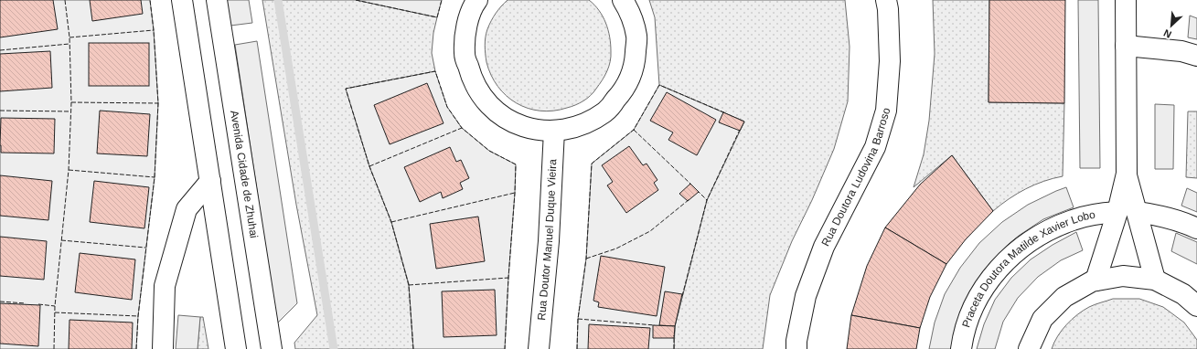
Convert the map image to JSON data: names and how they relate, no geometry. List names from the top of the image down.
{
  "streets": {
    "street": [
      "Avenida Cidade de Zhuhai",
      "Rua Doutora Ludovina Barroso",
      "Rua Doutor Manuel Duque Vieira",
      "Praceta Doutora Matilde Xavier Lobo"
    ]
  },
  "north": "bottom left"
}
